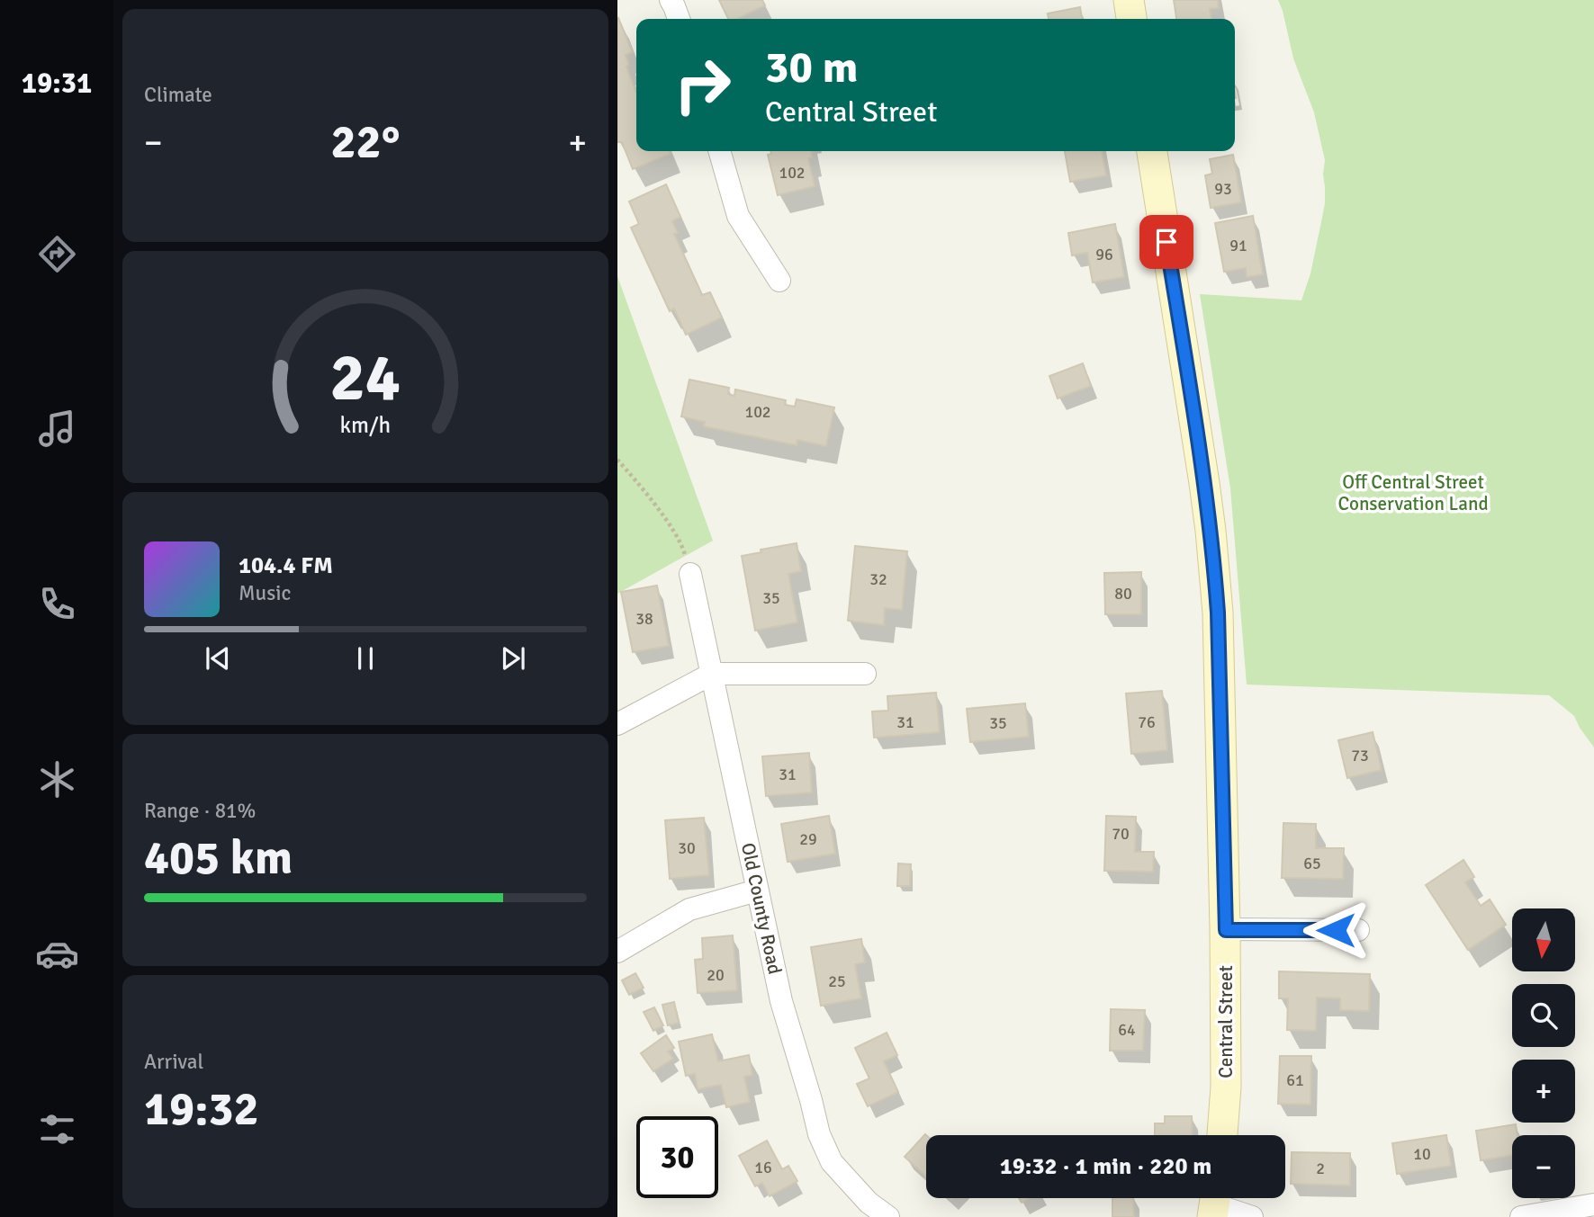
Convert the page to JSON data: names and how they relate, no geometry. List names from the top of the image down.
{
  "streets": {
    "street": ["Old County Road", "Central Street"]
  },
  "parks": ["Off Central Street Conservation Land"],
  "house_numbers": [
    "102",
    "93",
    "91",
    "96",
    "102",
    "32",
    "80",
    "35",
    "38",
    "31",
    "76",
    "35",
    "73",
    "31",
    "70",
    "29",
    "30",
    "65",
    "20",
    "25",
    "64",
    "61",
    "10",
    "16",
    "2"
  ],
  "north": "bottom",
  "page": {
    "tabs": "19:31",
    "tile": [
      "Climate",
      ["Range · 81%", "405 km"],
      ["Arrival", "19:32"]
    ],
    "turn": ["30 m", "Central Street"],
    "heat": ["−", "22°", "+"],
    "song": ["104.4 FM", "Music"],
    "map_buttons": ["+", "−"],
    "limit": "30",
    "trip": "19:32 · 1 min · 220 m",
    "gauge": ["24", "km/h"]
  }
}
